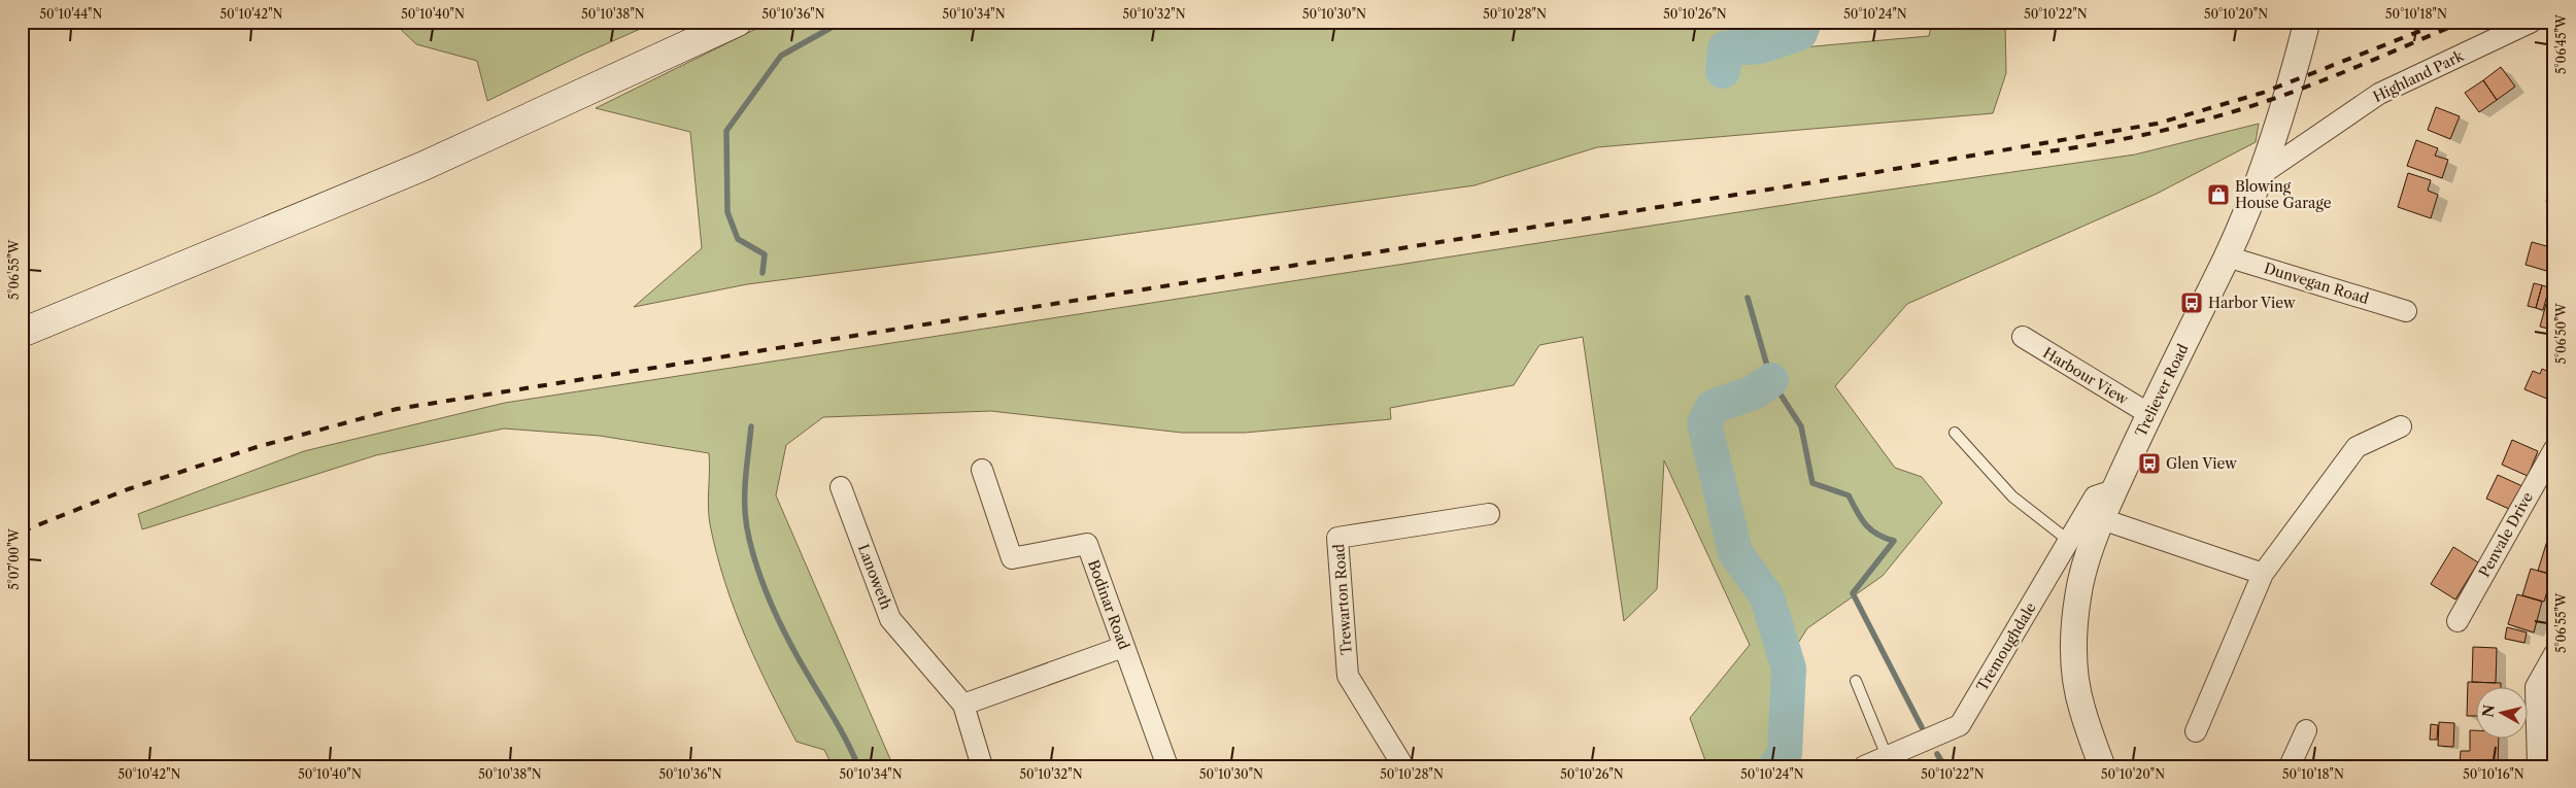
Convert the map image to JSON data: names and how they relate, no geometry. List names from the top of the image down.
{
  "streets": {
    "street": [
      "Highland Park",
      "Dunvegan Road",
      "Harbour View",
      "Treliever Road",
      "Penvale Drive",
      "Lanoweth",
      "Trewarton Road",
      "Bodinar Road",
      "Tremoughdale"
    ]
  },
  "crossings": [
    ["Highland Park", "Treliever Road"],
    ["Dunvegan Road", "Treliever Road"],
    ["Harbour View", "Treliever Road"],
    ["Treliever Road", "Tremoughdale"]
  ],
  "places": {
    "shop": ["Blowing House Garage"],
    "bus stop": ["Harbor View", "Glen View"]
  },
  "north": "left",
  "coordinates": [
    "50°10'44\"N",
    "50°10'42\"N",
    "50°10'40\"N",
    "50°10'38\"N",
    "50°10'36\"N",
    "50°10'34\"N",
    "50°10'32\"N",
    "50°10'30\"N",
    "50°10'28\"N",
    "50°10'26\"N",
    "50°10'24\"N",
    "50°10'22\"N",
    "50°10'20\"N",
    "50°10'18\"N",
    "5°06'45\"W",
    "5°06'55\"W",
    "5°06'50\"W",
    "5°07'00\"W",
    "50°10'16\"N"
  ]
}
